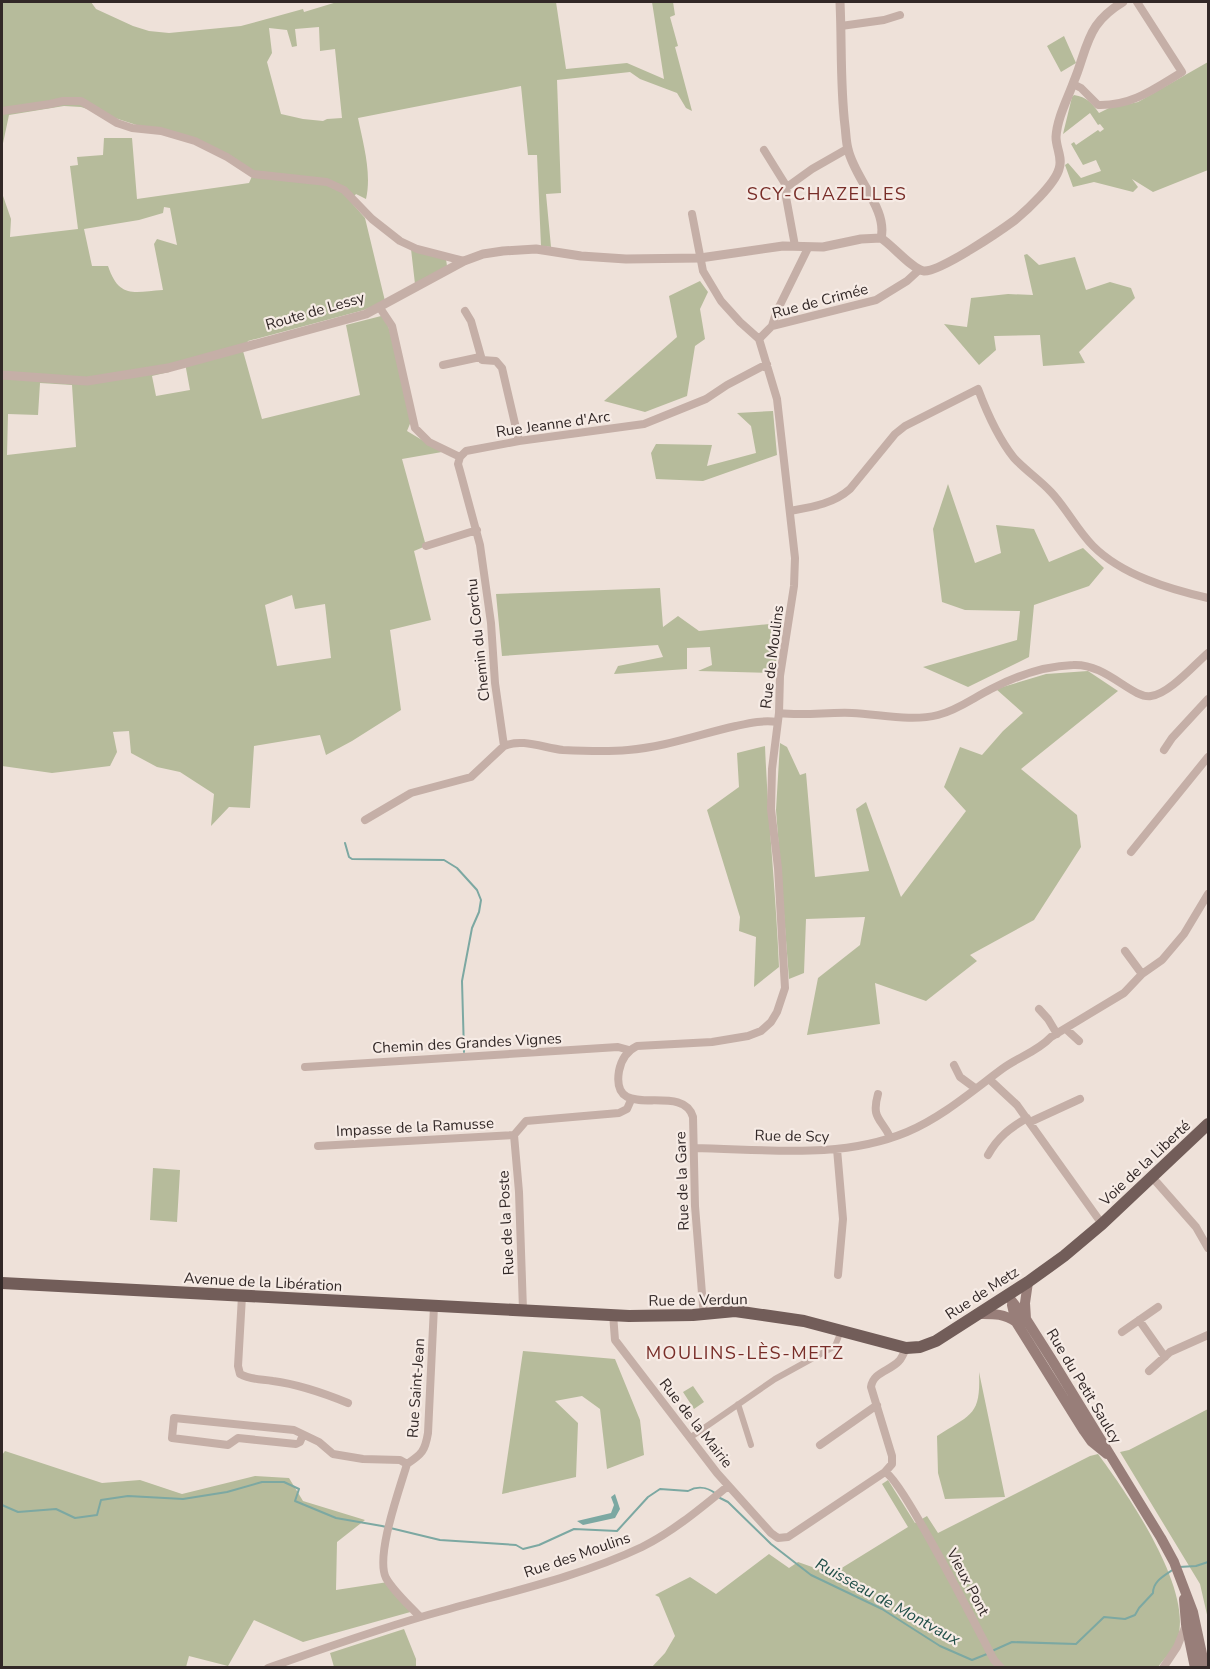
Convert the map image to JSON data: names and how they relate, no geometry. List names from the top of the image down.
{
  "streets": {
    "main road": [
      "Voie de la Liberté",
      "Avenue de la Libération",
      "Rue de Metz",
      "Rue de Verdun",
      "Rue du Petit Saulcy"
    ],
    "street": [
      "Rue de Crimée",
      "Route de Lessy",
      "Rue Jeanne d'Arc",
      "Chemin du Corchu",
      "Rue de Moulins",
      "Chemin des Grandes Vignes",
      "Impasse de la Ramusse",
      "Rue de Scy",
      "Rue de la Gare",
      "Rue de la Poste",
      "Rue Saint-Jean",
      "Rue de la Mairie",
      "Rue des Moulins",
      "Vieux Pont"
    ]
  },
  "crossings": [
    ["Rue de Crimée", "Rue de Moulins"],
    ["Rue Jeanne d'Arc", "Rue de Moulins"],
    ["Rue de Moulins", "Chemin des Grandes Vignes"],
    ["Impasse de la Ramusse", "Rue de la Poste"],
    ["Rue de Scy", "Rue de la Gare"],
    ["Voie de la Liberté", "Rue de Metz"],
    ["Rue de la Gare", "Rue de Verdun"],
    ["Rue de la Poste", "Avenue de la Libération"],
    ["Rue de la Poste", "Rue de Verdun"],
    ["Avenue de la Libération", "Rue de Verdun"],
    ["Avenue de la Libération", "Rue Saint-Jean"],
    ["Rue de Metz", "Rue de Verdun"],
    ["Rue de Metz", "Rue du Petit Saulcy"],
    ["Rue de Verdun", "Rue de la Mairie"],
    ["Rue de la Mairie", "Rue des Moulins"],
    ["Rue de la Mairie", "Vieux Pont"]
  ],
  "districts": ["SCY-CHAZELLES", "MOULINS-LÈS-METZ"],
  "water": ["Ruisseau de Montvaux"]
}
